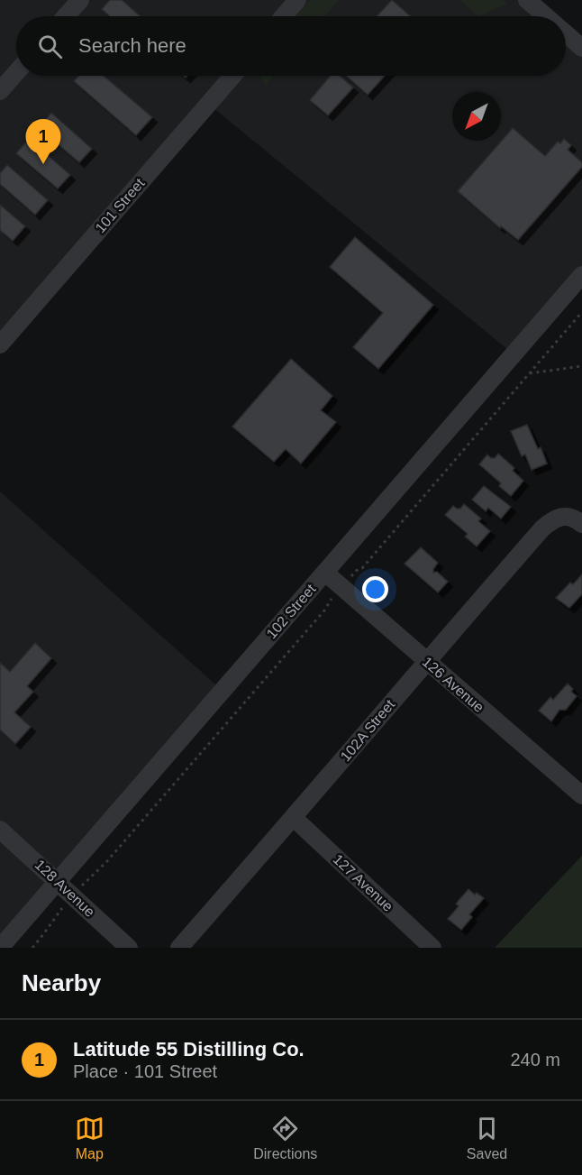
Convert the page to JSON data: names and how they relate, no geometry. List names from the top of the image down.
{
  "streets": {
    "street": [
      "101 Street",
      "102 Street",
      "126 Avenue",
      "102A Street",
      "127 Avenue",
      "128 Avenue"
    ]
  },
  "crossings": [
    ["102 Street", "126 Avenue"],
    ["102 Street", "128 Avenue"],
    ["126 Avenue", "102A Street"],
    ["102A Street", "127 Avenue"]
  ],
  "north": "bottom left",
  "page": {
    "search": "Search here",
    "pins": "1",
    "heading": "Nearby",
    "list": [
      {
        "mark": "1",
        "name": "Latitude 55 Distilling Co.",
        "note": "Place · 101 Street",
        "value": "240 m"
      }
    ],
    "nav": ["Map", "Directions", "Saved"]
  }
}
